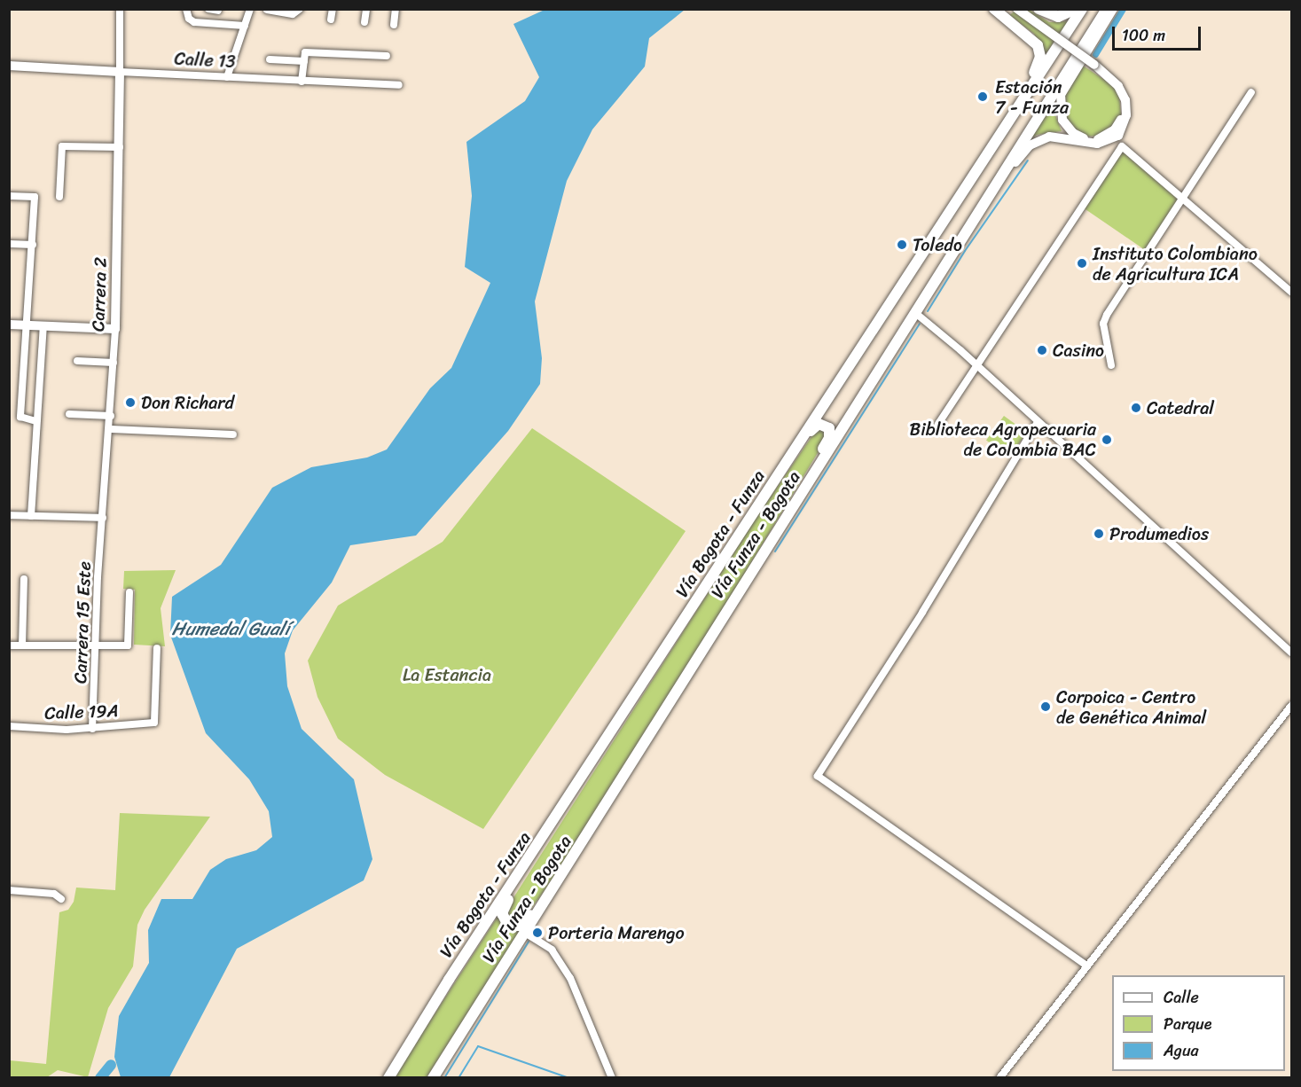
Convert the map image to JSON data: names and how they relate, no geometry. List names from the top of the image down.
{
  "streets": {
    "main road": ["Vía Bogota - Funza", "Vía Funza - Bogota"],
    "street": [
      "Calle 13",
      "Carrera 2",
      "Carrera 15 Este",
      "Calle 19A"
    ]
  },
  "crossings": [
    ["Calle 13", "Carrera 2"],
    ["Carrera 2", "Carrera 15 Este"],
    ["Carrera 15 Este", "Calle 19A"]
  ],
  "water": ["Humedal Gualí"],
  "parks": ["La Estancia"],
  "places": [
    "Estación 7 - Funza",
    "Toledo",
    "Instituto Colombiano de Agricultura ICA",
    "Casino",
    "Don Richard",
    "Catedral",
    "Biblioteca Agropecuaria de Colombia BAC",
    "Produmedios",
    "Corpoica - Centro de Genética Animal",
    "Porteria Marengo"
  ],
  "legend": ["Calle", "Parque", "Agua"],
  "scale_bar": "100 m"
}
